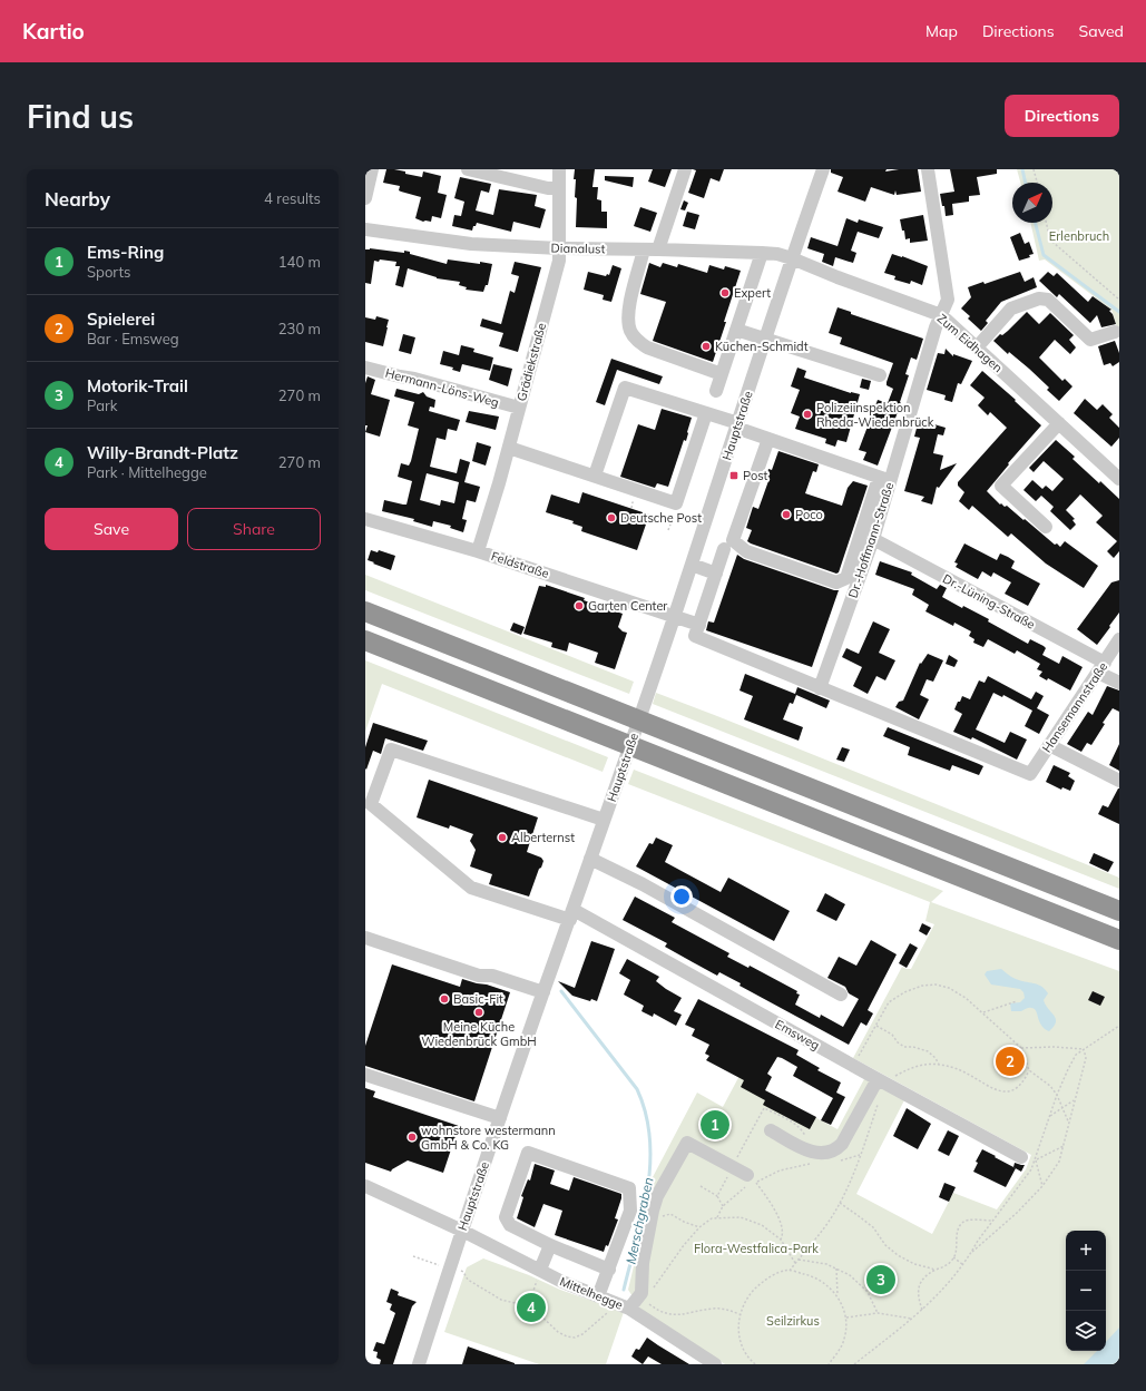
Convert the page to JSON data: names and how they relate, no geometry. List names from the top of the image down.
{
  "streets": {
    "street": [
      "Dianalust",
      "Zum Eidhagen",
      "Grädiekstraße",
      "Hermann-Löns-Weg",
      "Hauptstraße",
      "Dr.-Hoffmann-Straße",
      "Feldstraße",
      "Dr.-Lüning-Straße",
      "Hansemannstraße",
      "Emsweg",
      "Mittelhegge"
    ]
  },
  "crossings": [
    ["Dianalust", "Zum Eidhagen"],
    ["Dianalust", "Grädiekstraße"],
    ["Dianalust", "Hauptstraße"],
    ["Zum Eidhagen", "Hauptstraße"],
    ["Zum Eidhagen", "Dr.-Hoffmann-Straße"],
    ["Grädiekstraße", "Hermann-Löns-Weg"],
    ["Grädiekstraße", "Feldstraße"],
    ["Hauptstraße", "Feldstraße"],
    ["Hauptstraße", "Emsweg"],
    ["Hauptstraße", "Mittelhegge"],
    ["Dr.-Hoffmann-Straße", "Dr.-Lüning-Straße"],
    ["Dr.-Hoffmann-Straße", "Hansemannstraße"],
    ["Dr.-Lüning-Straße", "Hansemannstraße"]
  ],
  "water": ["Merschgraben"],
  "parks": ["Erlenbruch", "Flora-Westfalica-Park", "Seilzirkus"],
  "places": {
    "other": [
      "Expert",
      "Küchen-Schmidt",
      "Polizeiinspektion Rheda-Wiedenbrück",
      "Poco",
      "Deutsche Post",
      "Garten Center",
      "Alberternst",
      "Basic-Fit",
      "Meine Küche Wiedenbrück GmbH",
      "wohnstore westermann GmbH & Co. KG"
    ],
    "transit": ["Post"]
  },
  "north": "top right",
  "page": {
    "header": "Kartio",
    "nav": ["Map", "Directions", "Saved"],
    "buttons": [
      "Directions",
      ["Save", "Share"]
    ],
    "title": "Find us",
    "heading": ["Nearby", "4 results"],
    "list": [
      {
        "mark": "1",
        "name": "Ems-Ring",
        "note": "Sports",
        "value": "140 m"
      },
      {
        "mark": "2",
        "name": "Spielerei",
        "note": "Bar · Emsweg",
        "value": "230 m"
      },
      {
        "mark": "3",
        "name": "Motorik-Trail",
        "note": "Park",
        "value": "270 m"
      },
      {
        "mark": "4",
        "name": "Willy-Brandt-Platz",
        "note": "Park · Mittelhegge",
        "value": "270 m"
      }
    ],
    "pins": [
      "2",
      "1",
      "3",
      "4"
    ],
    "map_buttons": ["+", "−"]
  }
}
